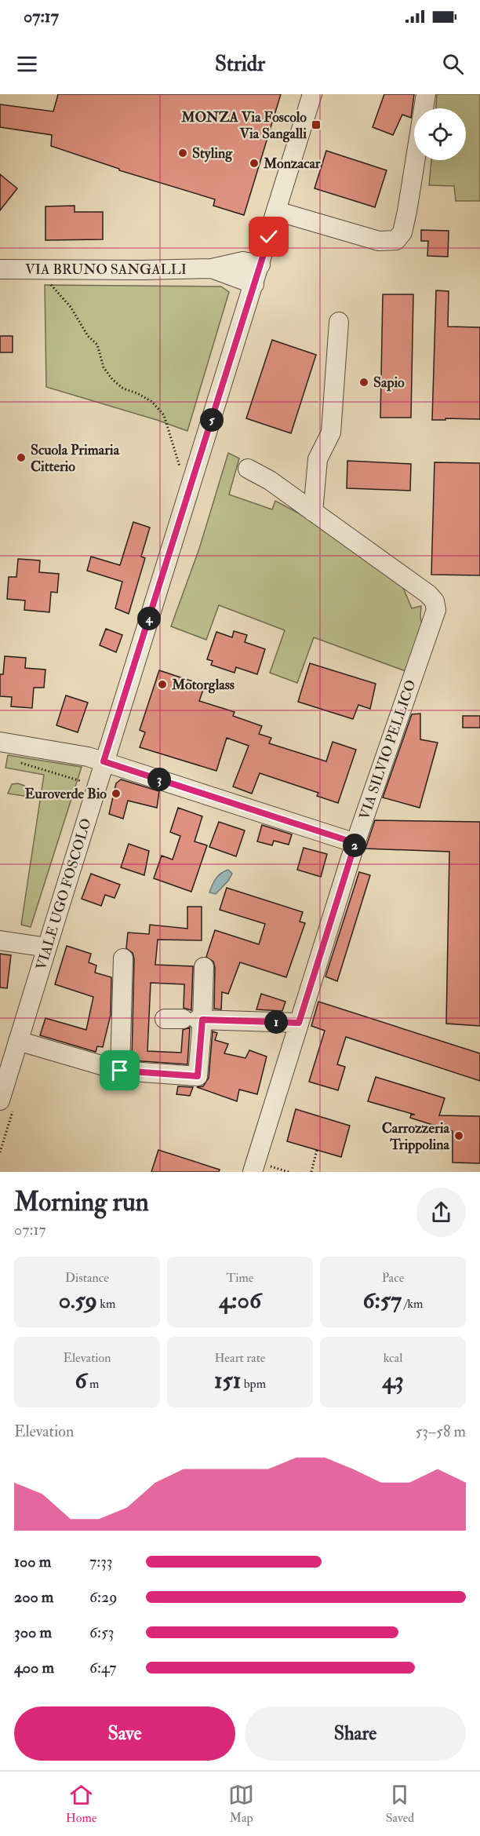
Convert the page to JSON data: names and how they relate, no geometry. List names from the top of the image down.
{
  "streets": {
    "street": ["VIA BRUNO SANGALLI", "VIA SILVIO PELLICO", "VIALE UGO FOSCOLO"]
  },
  "crossings": [
    ["VIA BRUNO SANGALLI", "VIALE UGO FOSCOLO"]
  ],
  "places": {
    "transit": ["MONZA Via Foscolo Via Sangalli"],
    "other": [
      "Styling",
      "Monzacar",
      "Sapio",
      "Scuola Primaria Citterio",
      "Motorglass",
      "Euroverde Bio",
      "Carrozzeria Trippolina"
    ]
  },
  "page": {
    "status": "07:17",
    "header": "Stridr",
    "pins": [
      "5",
      "4",
      "3",
      "2",
      "1"
    ],
    "heading": ["Morning run", "07:17"],
    "stats": [
      ["Distance", "0.59 km"],
      ["Time", "4:06"],
      ["Pace", "6:57 /km"],
      ["Elevation", "6 m"],
      ["Heart rate", "151 bpm"],
      ["kcal", "43"]
    ],
    "chart": ["Elevation", "53–58 m"],
    "list": [
      {
        "name": "100 m",
        "note": "7:33"
      },
      {
        "name": "200 m",
        "note": "6:29"
      },
      {
        "name": "300 m",
        "note": "6:53"
      },
      {
        "name": "400 m",
        "note": "6:47"
      }
    ],
    "buttons": ["Save", "Share"],
    "tabs": ["Home", "Map", "Saved"]
  }
}
